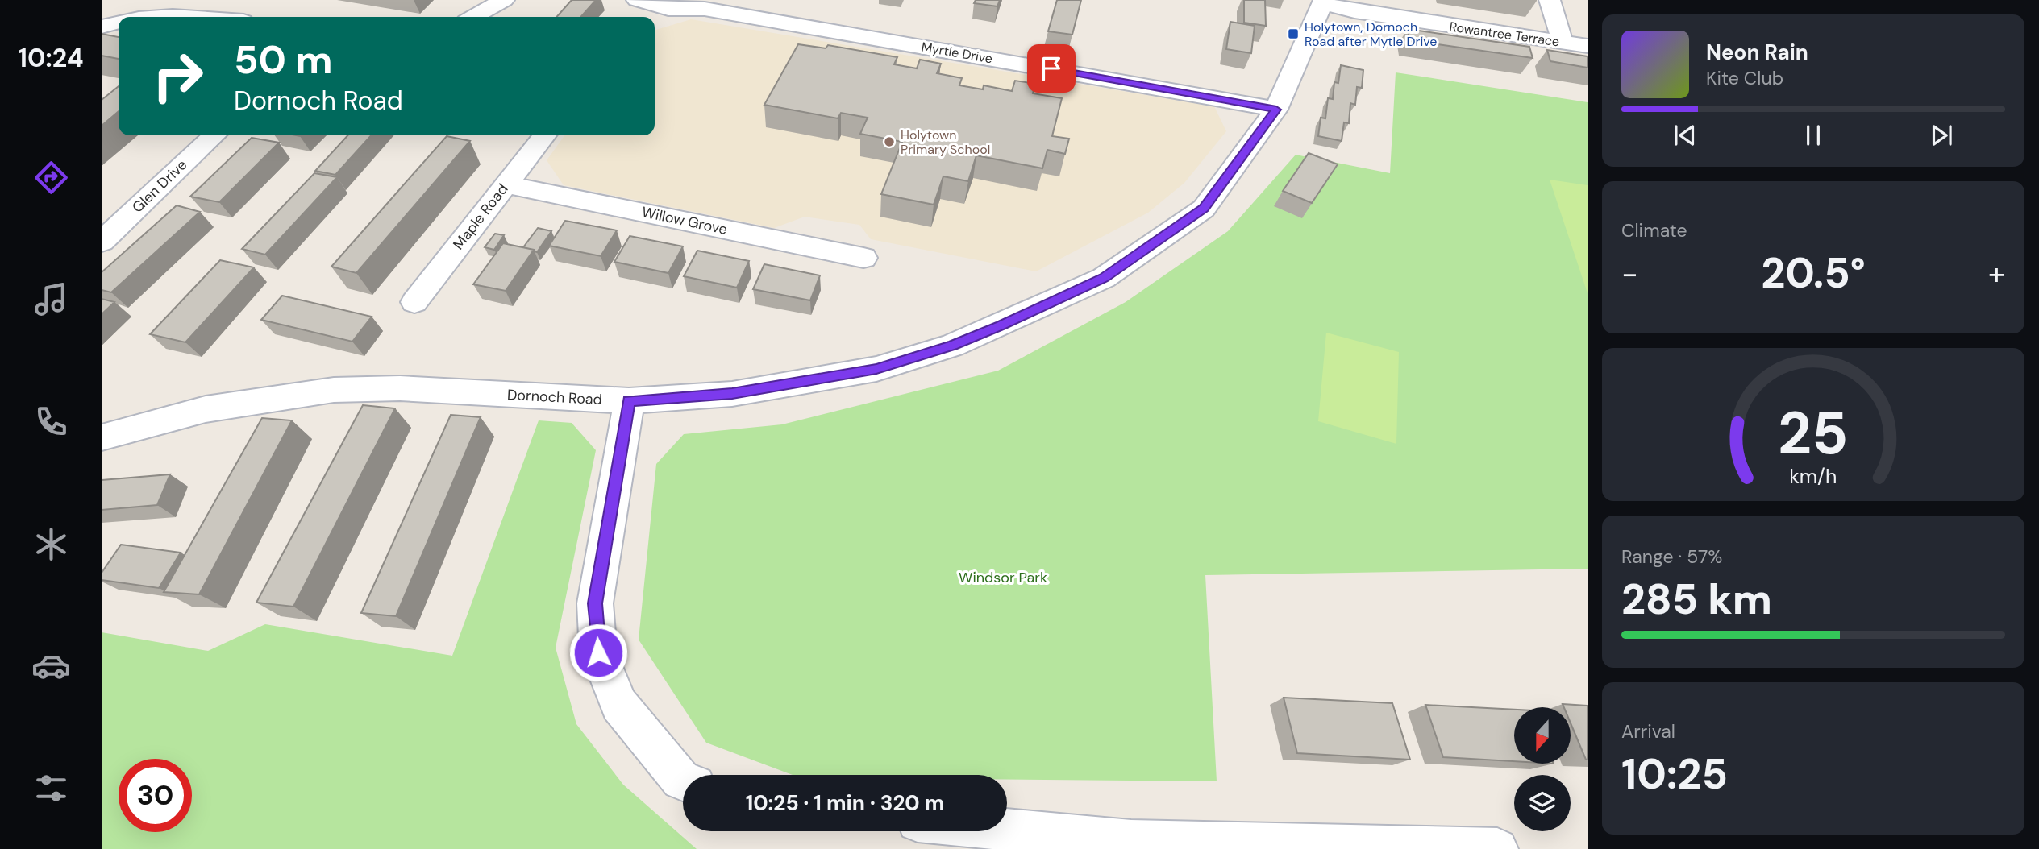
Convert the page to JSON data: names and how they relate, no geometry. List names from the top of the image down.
{
  "streets": {
    "street": [
      "Rowantree Terrace",
      "Myrtle Drive",
      "Glen Drive",
      "Maple Road",
      "Willow Grove",
      "Dornoch Road"
    ]
  },
  "crossings": [
    ["Rowantree Terrace", "Dornoch Road"],
    ["Myrtle Drive", "Dornoch Road"],
    ["Maple Road", "Willow Grove"]
  ],
  "parks": ["Windsor Park"],
  "places": {
    "transit": ["Holytown, Dornoch Road after Mytle Drive"],
    "other": ["Holytown Primary School"]
  },
  "north": "bottom",
  "page": {
    "tabs": "10:24",
    "turn": ["50 m", "Dornoch Road"],
    "song": ["Neon Rain", "Kite Club"],
    "tile": [
      "Climate",
      ["Range · 57%", "285 km"],
      ["Arrival", "10:25"]
    ],
    "heat": ["−", "20.5°", "+"],
    "limit": "30",
    "trip": "10:25 · 1 min · 320 m",
    "gauge": ["25", "km/h"]
  }
}
